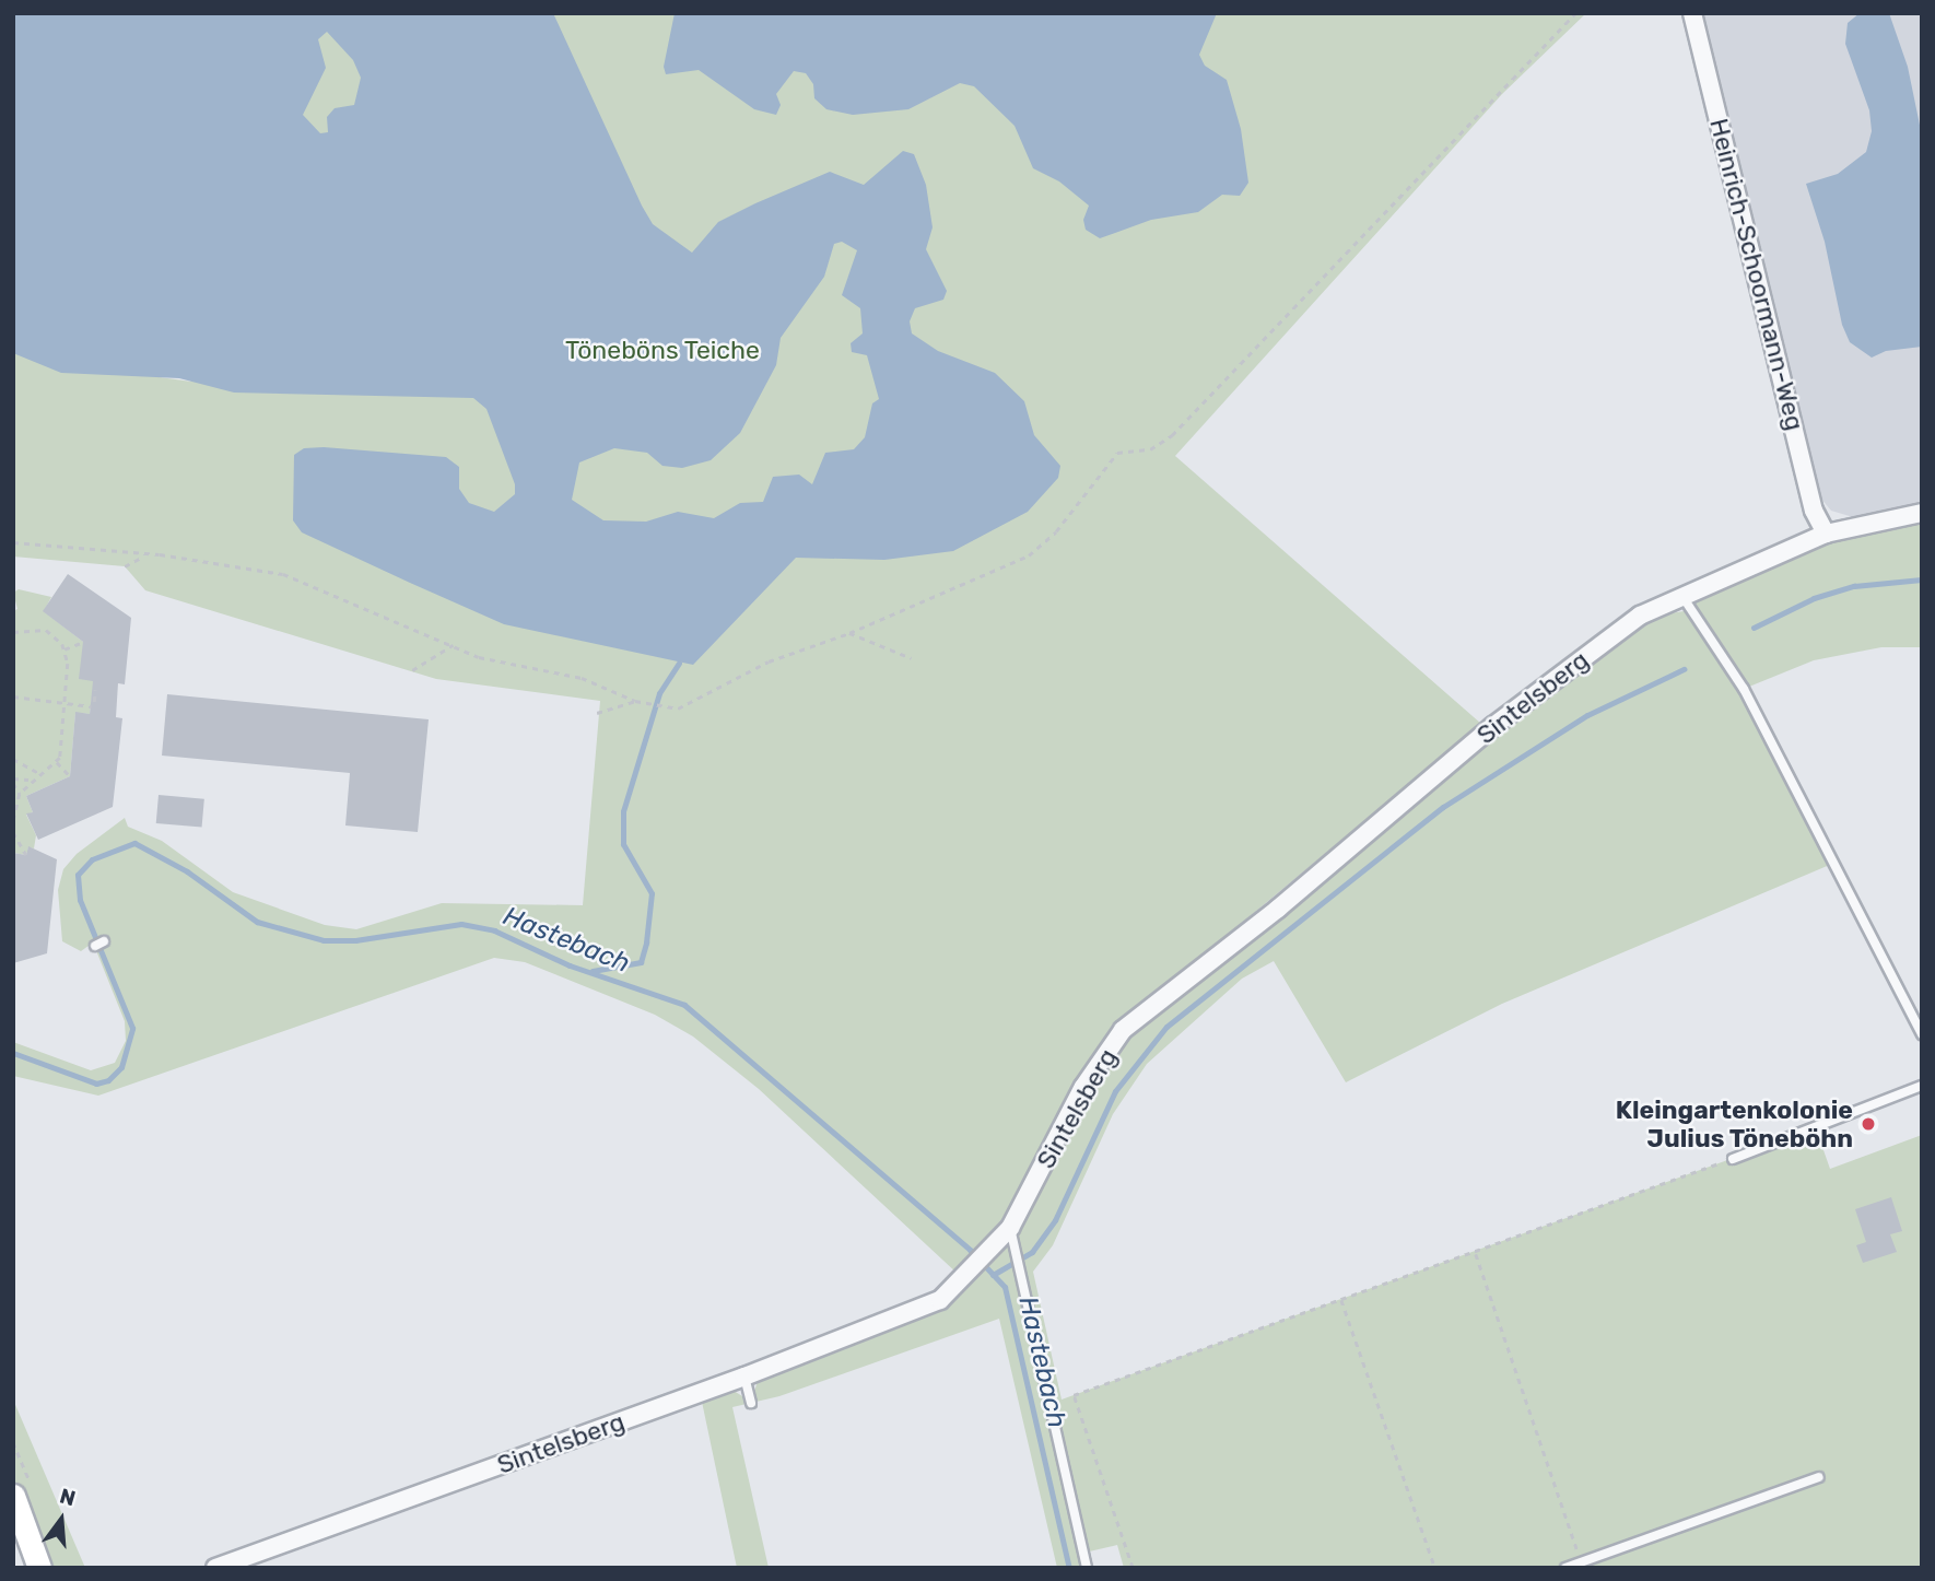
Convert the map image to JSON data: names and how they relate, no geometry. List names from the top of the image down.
{
  "streets": {
    "street": ["Heinrich-Schoormann-Weg", "Sintelsberg"]
  },
  "crossings": [
    ["Heinrich-Schoormann-Weg", "Sintelsberg"]
  ],
  "water": ["Hastebach"],
  "parks": ["Töneböns Teiche"],
  "places": ["Kleingartenkolonie Julius Töneböhn"],
  "north": "top"
}
